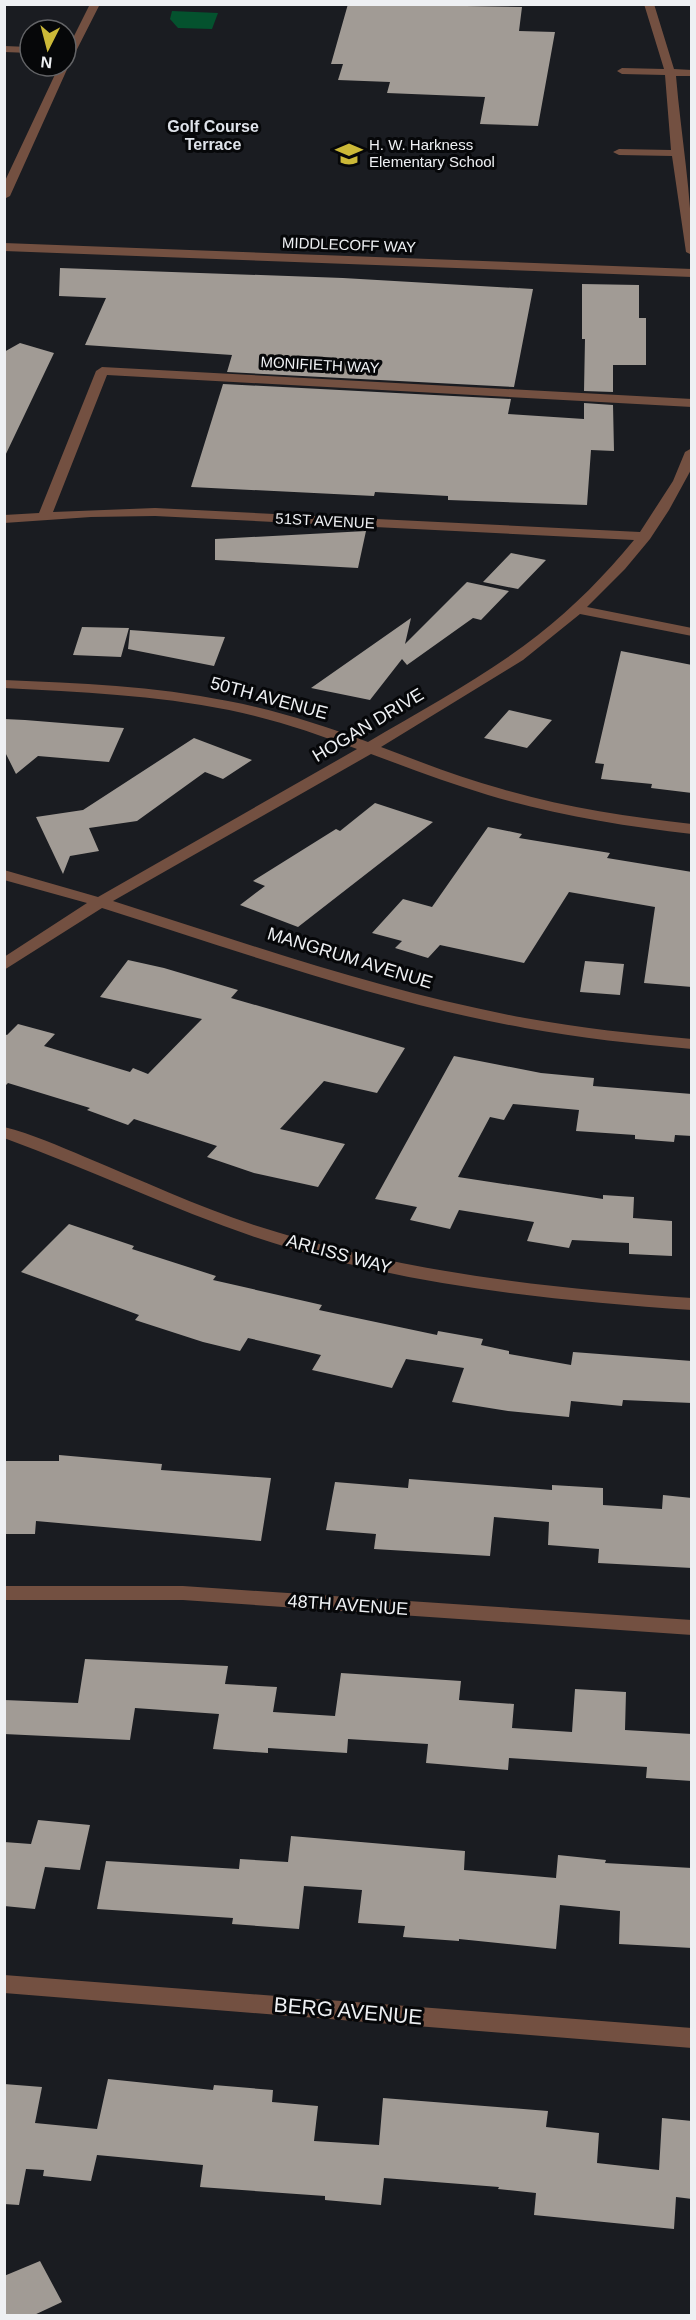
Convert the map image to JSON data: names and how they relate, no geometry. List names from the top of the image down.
{
  "streets": {
    "street": [
      "MIDDLECOFF WAY",
      "MONIFIETH WAY",
      "51ST AVENUE",
      "50TH AVENUE",
      "HOGAN DRIVE",
      "MANGRUM AVENUE",
      "ARLISS WAY",
      "48TH AVENUE",
      "BERG AVENUE"
    ]
  },
  "crossings": [
    ["MONIFIETH WAY", "51ST AVENUE"],
    ["51ST AVENUE", "HOGAN DRIVE"],
    ["50TH AVENUE", "HOGAN DRIVE"],
    ["HOGAN DRIVE", "MANGRUM AVENUE"]
  ],
  "districts": ["Golf Course Terrace"],
  "places": {
    "school or university": ["H. W. Harkness Elementary School"]
  },
  "north": "bottom"
}
